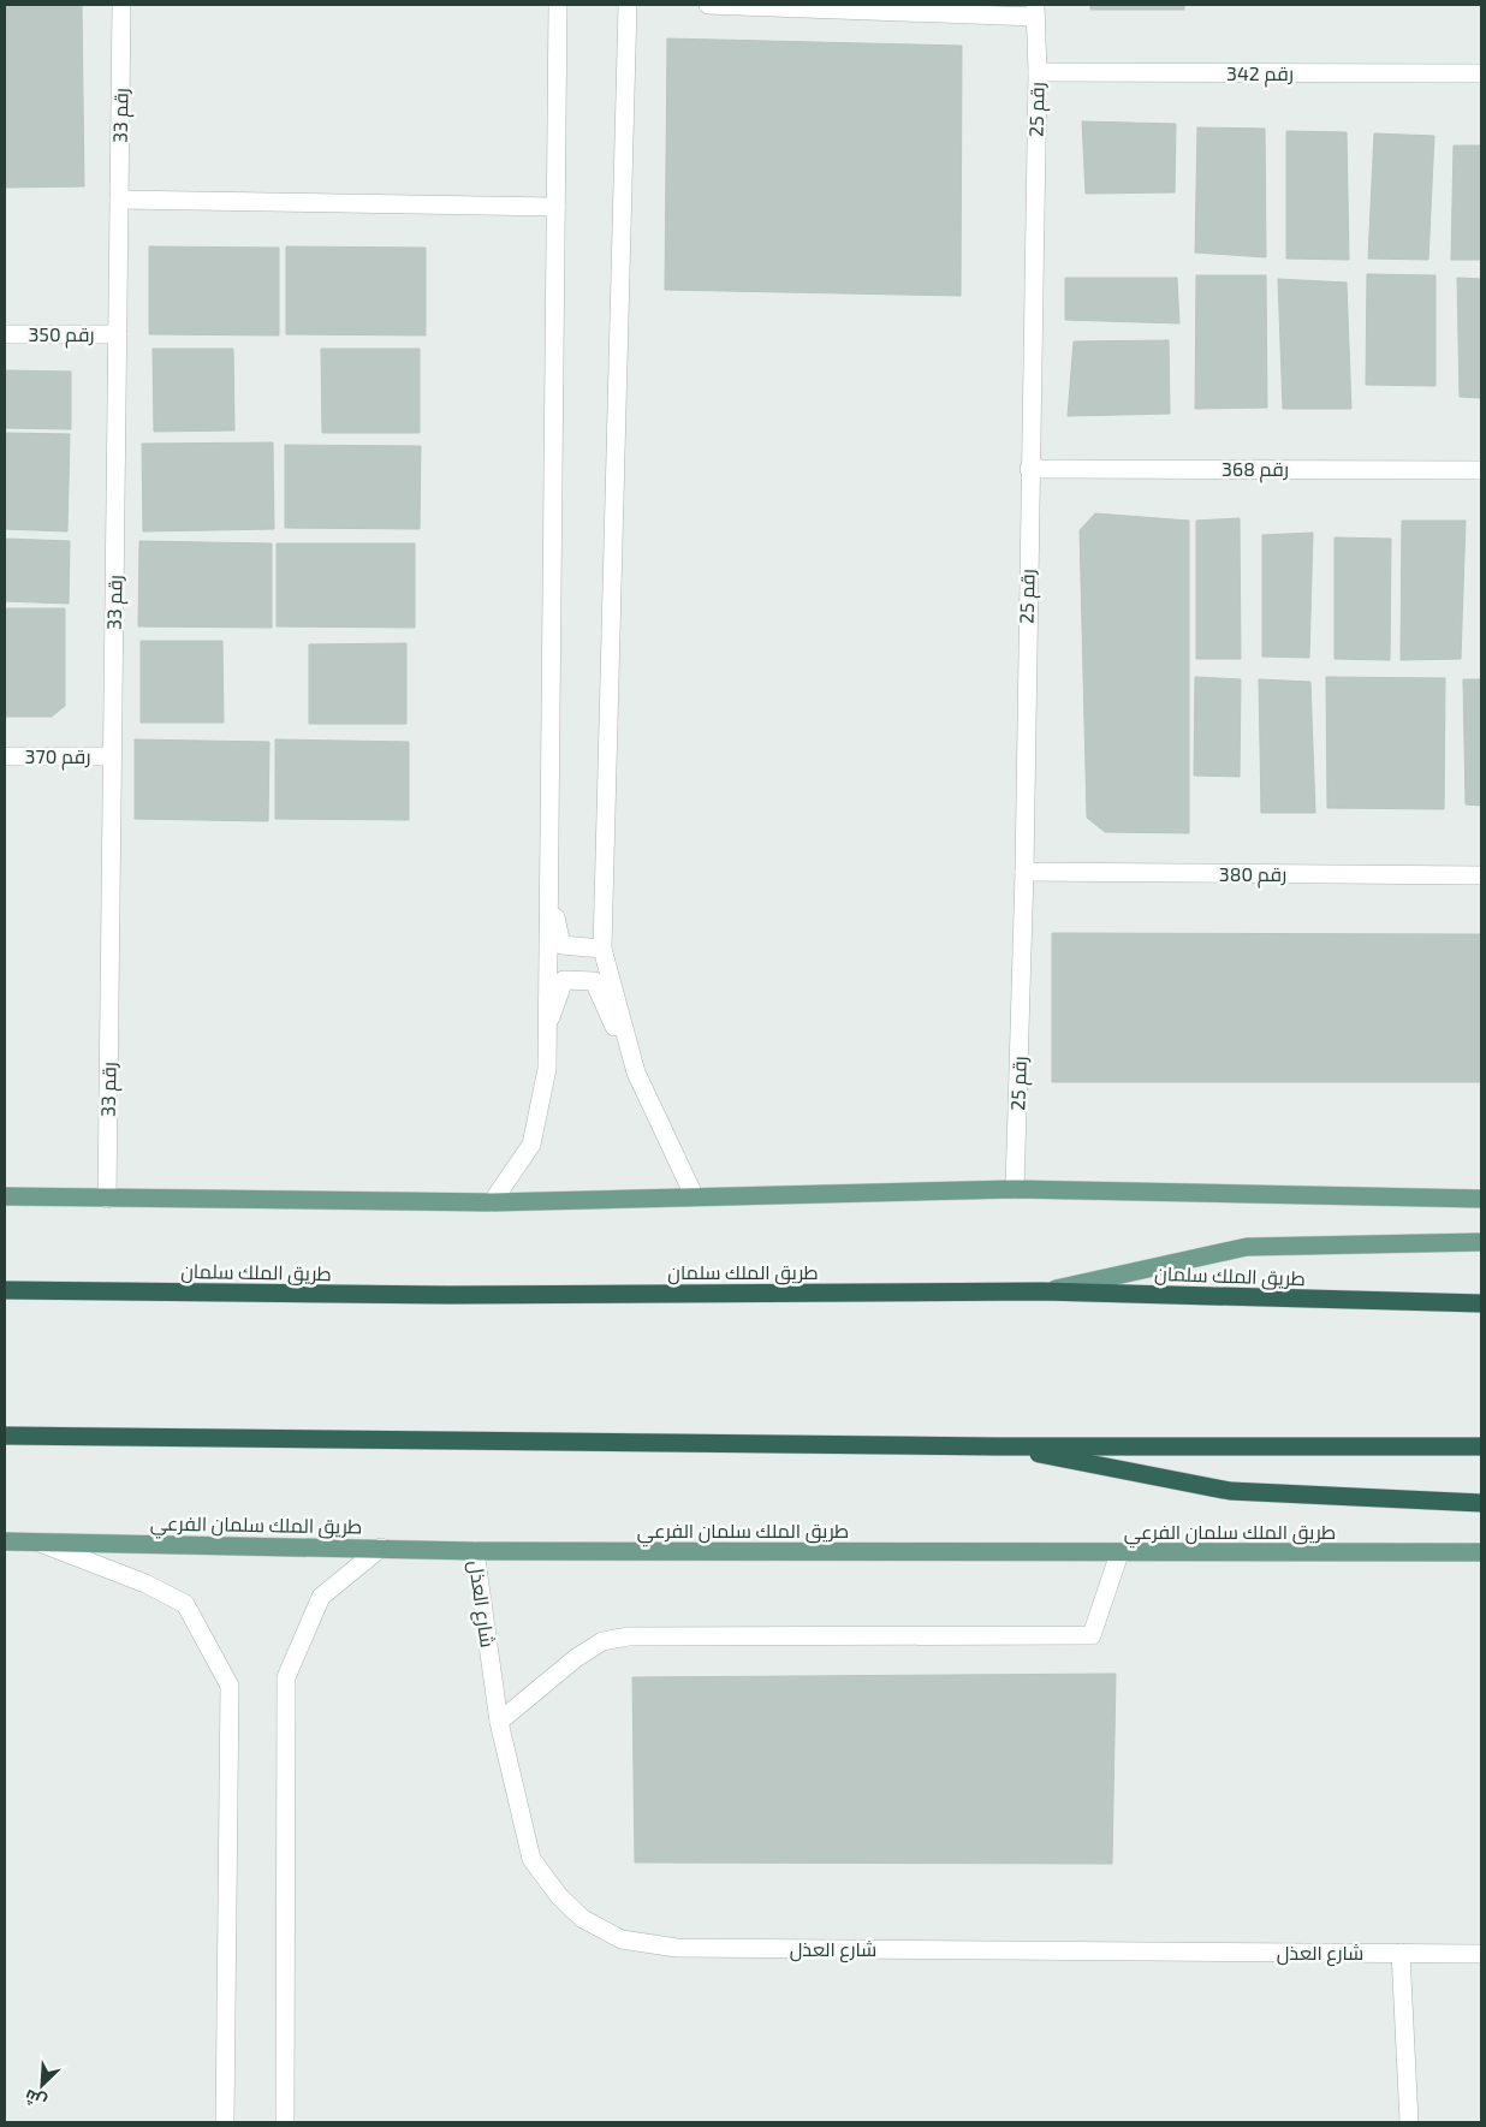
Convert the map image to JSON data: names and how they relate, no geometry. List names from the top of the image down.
{
  "streets": {
    "highway": ["طريق الملك سلمان"],
    "main road": ["طريق الملك سلمان الفرعي"],
    "street": [
      "رقم 342",
      "رقم 25",
      "رقم 33",
      "رقم 350",
      "رقم 368",
      "رقم 370",
      "رقم 380",
      "شارع العذل"
    ]
  },
  "crossings": [
    ["رقم 342", "رقم 25"],
    ["رقم 25", "رقم 368"],
    ["رقم 25", "رقم 380"],
    ["رقم 33", "رقم 350"],
    ["رقم 33", "رقم 370"],
    ["طريق الملك سلمان الفرعي", "شارع العذل"]
  ],
  "north": "bottom left"
}
